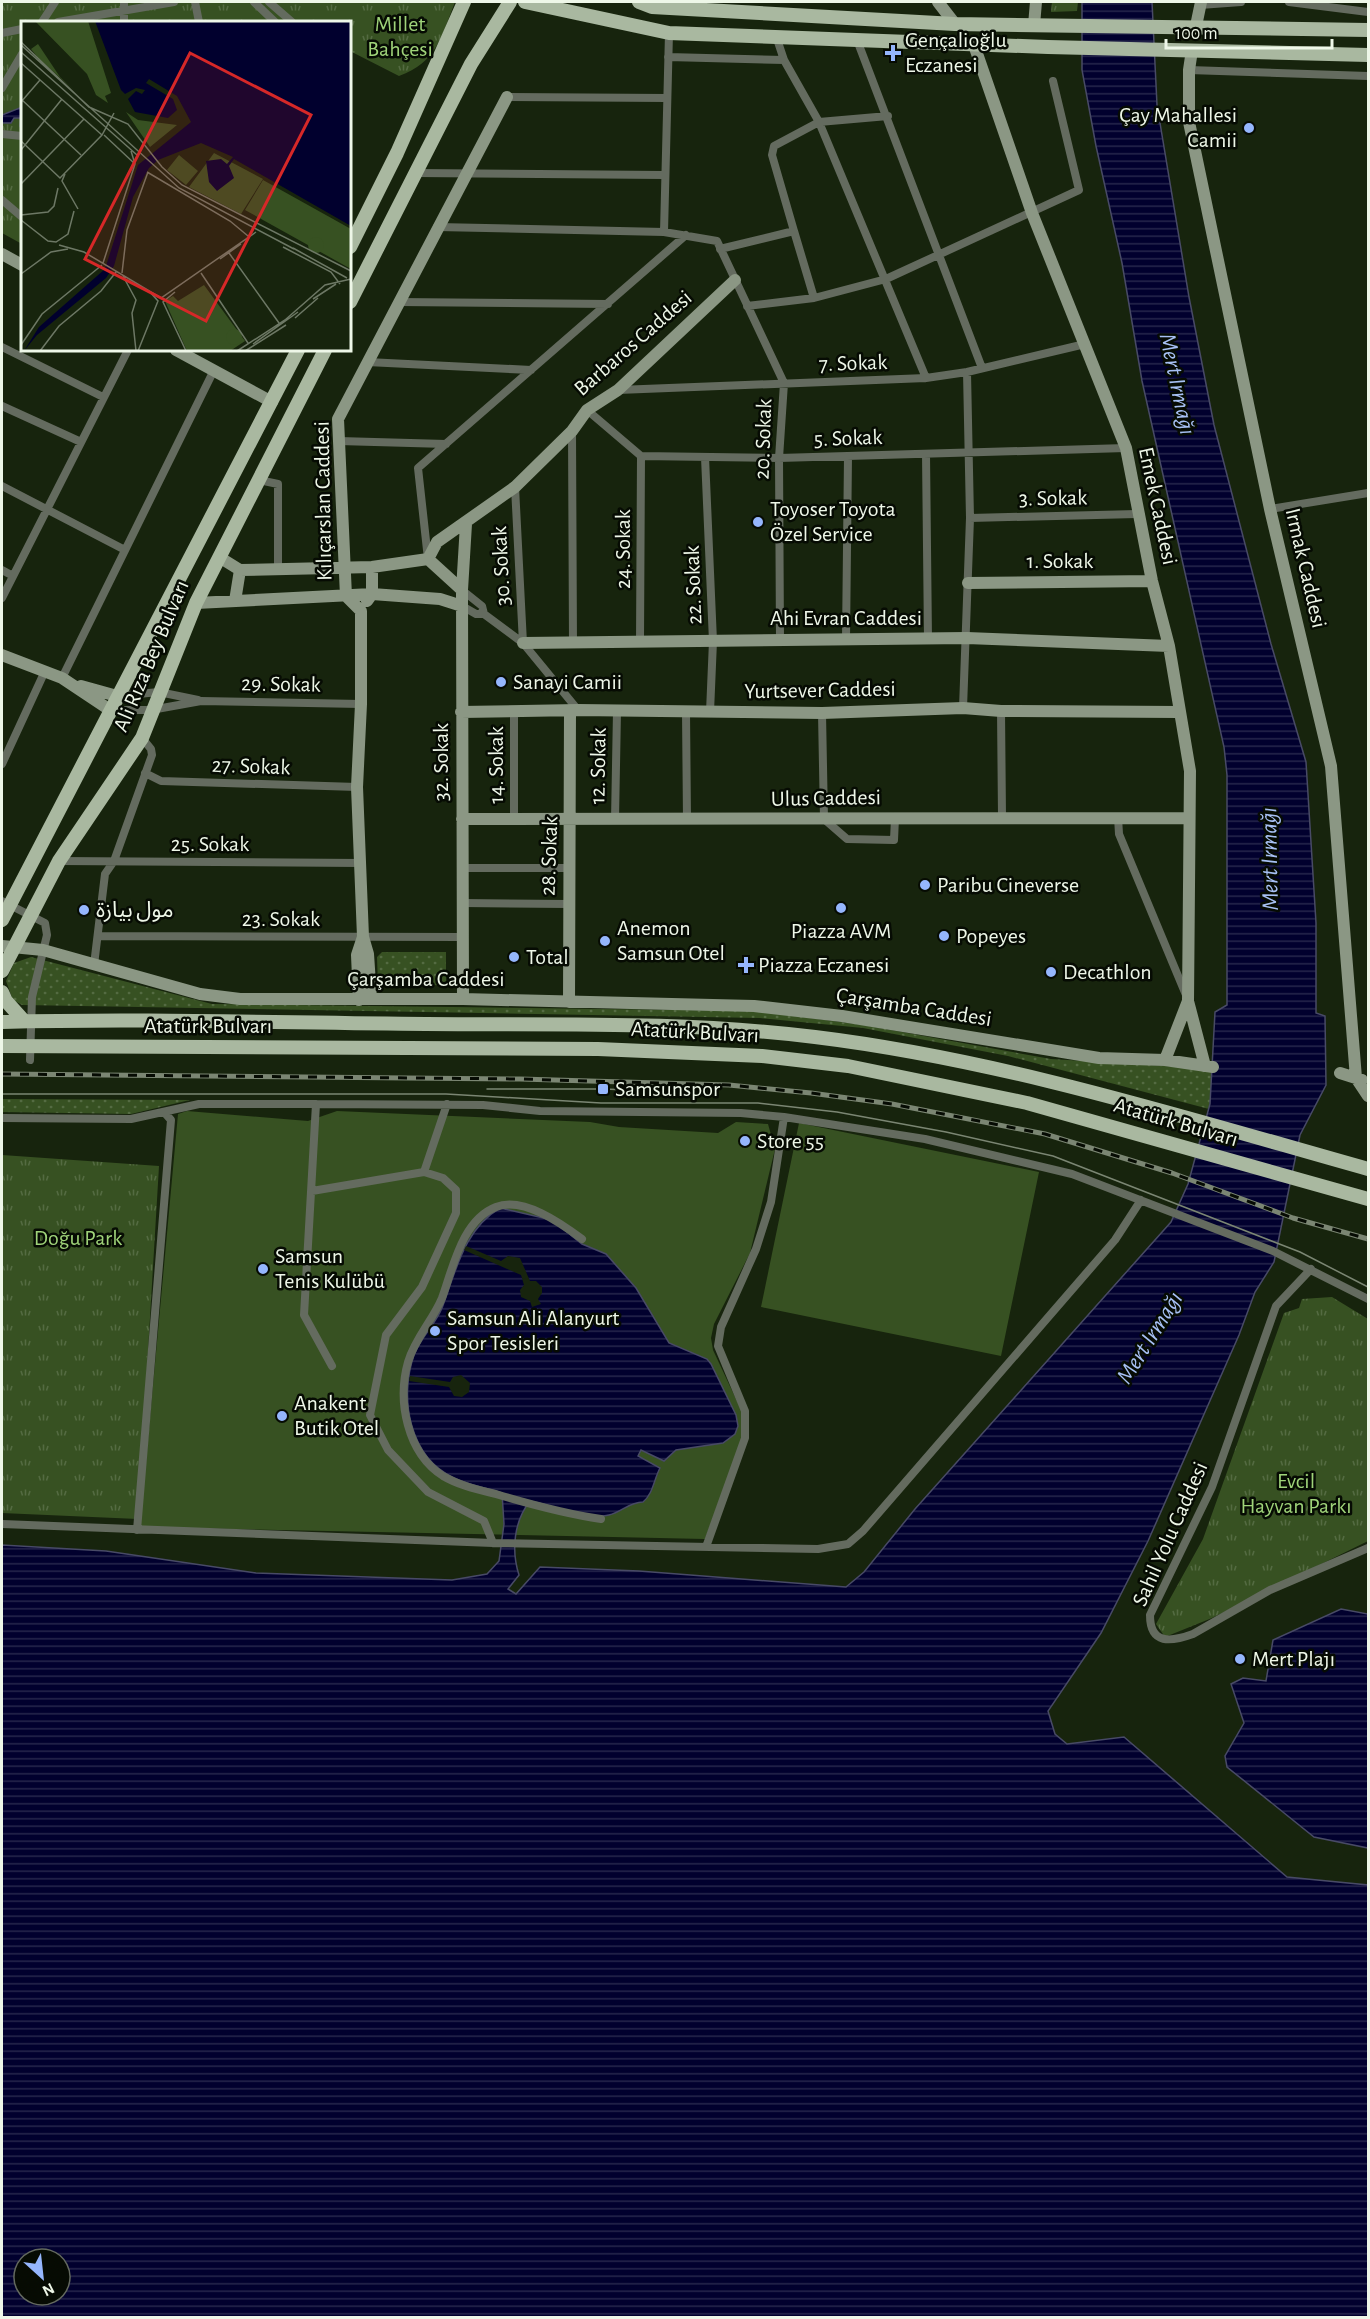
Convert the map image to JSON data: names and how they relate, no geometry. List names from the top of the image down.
{
  "streets": {
    "main road": ["Ali Rıza Bey Bulvarı", "Atatürk Bulvarı"],
    "street": [
      "Barbaros Caddesi",
      "7. Sokak",
      "5. Sokak",
      "20. Sokak",
      "3. Sokak",
      "Kılıçarslan Caddesi",
      "Emek Caddesi",
      "24. Sokak",
      "1. Sokak",
      "30. Sokak",
      "Irmak Caddesi",
      "22. Sokak",
      "Ahi Evran Caddesi",
      "29. Sokak",
      "Yurtsever Caddesi",
      "32. Sokak",
      "14. Sokak",
      "27. Sokak",
      "12. Sokak",
      "Ulus Caddesi",
      "25. Sokak",
      "28. Sokak",
      "23. Sokak",
      "Çarşamba Caddesi",
      "Sahil Yolu Caddesi"
    ]
  },
  "crossings": [
    ["Barbaros Caddesi", "7. Sokak"],
    ["Barbaros Caddesi", "30. Sokak"],
    ["Barbaros Caddesi", "32. Sokak"],
    ["7. Sokak", "20. Sokak"],
    ["7. Sokak", "Emek Caddesi"],
    ["5. Sokak", "20. Sokak"],
    ["5. Sokak", "Emek Caddesi"],
    ["5. Sokak", "24. Sokak"],
    ["5. Sokak", "22. Sokak"],
    ["20. Sokak", "Ahi Evran Caddesi"],
    ["3. Sokak", "Emek Caddesi"],
    ["Emek Caddesi", "1. Sokak"],
    ["Emek Caddesi", "Ahi Evran Caddesi"],
    ["Emek Caddesi", "Yurtsever Caddesi"],
    ["Emek Caddesi", "Ulus Caddesi"],
    ["Emek Caddesi", "Çarşamba Caddesi"],
    ["24. Sokak", "Ahi Evran Caddesi"],
    ["30. Sokak", "Ahi Evran Caddesi"],
    ["22. Sokak", "Ahi Evran Caddesi"],
    ["22. Sokak", "Yurtsever Caddesi"],
    ["Ali Rıza Bey Bulvarı", "25. Sokak"],
    ["Ali Rıza Bey Bulvarı", "Çarşamba Caddesi"],
    ["Yurtsever Caddesi", "32. Sokak"],
    ["Yurtsever Caddesi", "14. Sokak"],
    ["Yurtsever Caddesi", "12. Sokak"],
    ["Yurtsever Caddesi", "28. Sokak"],
    ["32. Sokak", "Ulus Caddesi"],
    ["32. Sokak", "23. Sokak"],
    ["32. Sokak", "Çarşamba Caddesi"],
    ["14. Sokak", "Ulus Caddesi"],
    ["12. Sokak", "Ulus Caddesi"],
    ["Ulus Caddesi", "28. Sokak"],
    ["28. Sokak", "Çarşamba Caddesi"]
  ],
  "water": ["Mert Irmağı"],
  "parks": ["Millet Bahçesi", "Doğu Park", "Evcil Hayvan Parkı"],
  "places": {
    "health": ["Gençalioğlu Eczanesi", "Piazza Eczanesi"],
    "other": [
      "Çay Mahallesi Camii",
      "Toyoser Toyota Özel Service",
      "Sanayi Camii",
      "Paribu Cineverse",
      "Piazza AVM",
      "مول بيازة",
      "Popeyes",
      "Anemon Samsun Otel",
      "Total",
      "Decathlon",
      "Store 55",
      "Samsun Tenis Kulübü",
      "Samsun Ali Alanyurt Spor Tesisleri",
      "Anakent Butik Otel",
      "Mert Plajı"
    ],
    "transit": ["Samsunspor"]
  },
  "scale_bar": "100 m",
  "north": "bottom right"
}
